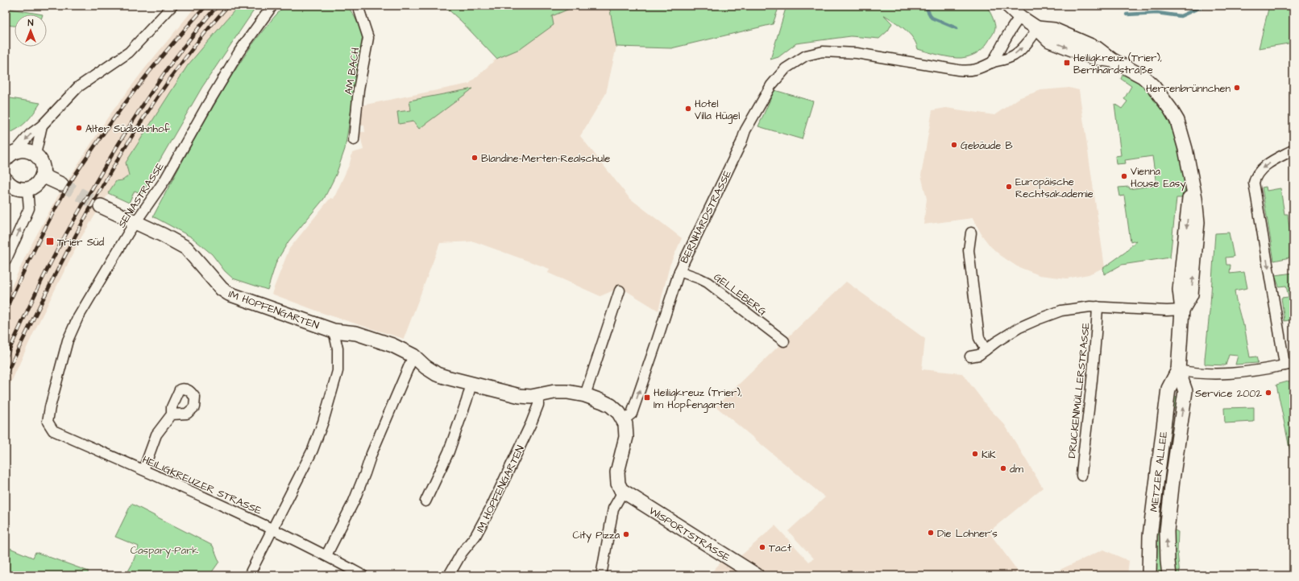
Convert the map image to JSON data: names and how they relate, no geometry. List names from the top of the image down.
{
  "streets": {
    "street": [
      "AM BACH",
      "SENIASTRASSE",
      "BERNHARDSTRASSE",
      "GELLEBERG",
      "IM HOPFENGARTEN",
      "DRUCKENMÜLLERSTRASSE",
      "METZER ALLEE",
      "HEILIGKREUZER STRASSE",
      "WISPORTSTRASSE"
    ]
  },
  "crossings": [
    ["SENIASTRASSE", "IM HOPFENGARTEN"],
    ["SENIASTRASSE", "HEILIGKREUZER STRASSE"],
    ["BERNHARDSTRASSE", "GELLEBERG"],
    ["BERNHARDSTRASSE", "IM HOPFENGARTEN"],
    ["BERNHARDSTRASSE", "METZER ALLEE"],
    ["DRUCKENMÜLLERSTRASSE", "METZER ALLEE"]
  ],
  "parks": ["Caspary-Park"],
  "places": {
    "transit": ["Heiligkreuz (Trier), Bernhardstraße", "Trier Süd", "Heiligkreuz (Trier), Im Hopfengarten"],
    "other": [
      "Herrenbrünnchen",
      "Hotel Villa Hügel",
      "Alter Südbahnhof",
      "Gebäude B",
      "Blandine-Merten-Realschule",
      "Vienna House Easy",
      "Europäische Rechtsakademie",
      "Service 2002",
      "KiK",
      "dm",
      "Die Lohner's",
      "City Pizza",
      "Tact"
    ]
  },
  "north": "top"
}
